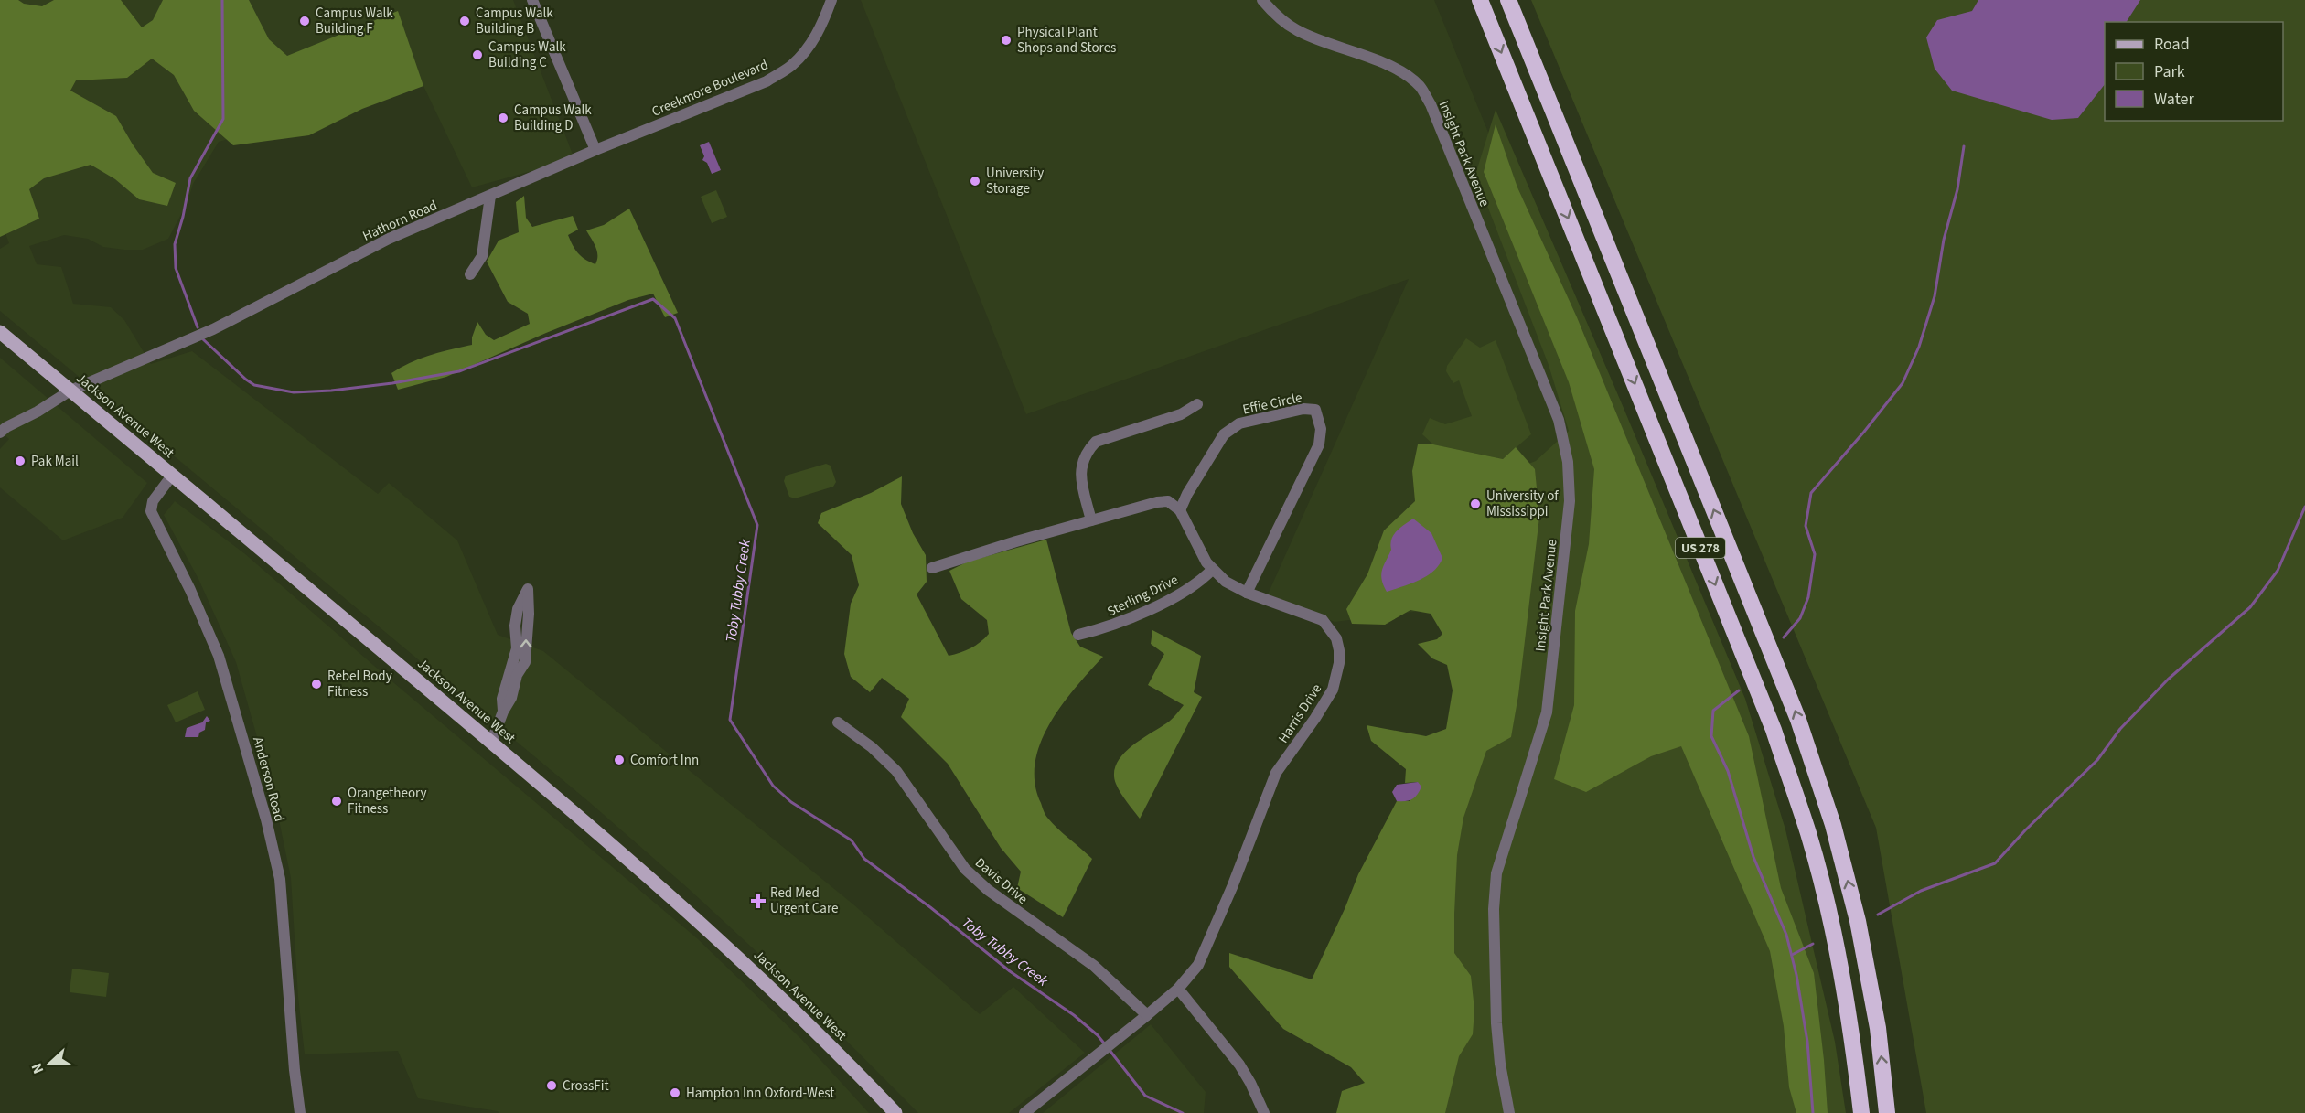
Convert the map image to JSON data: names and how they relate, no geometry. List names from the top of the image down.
{
  "streets": {
    "highway": ["US 278"],
    "main road": ["Jackson Avenue West"],
    "street": [
      "Creekmore Boulevard",
      "Insight Park Avenue",
      "Hathorn Road",
      "Effie Circle",
      "Sterling Drive",
      "Harris Drive",
      "Anderson Road",
      "Davis Drive"
    ]
  },
  "crossings": [
    ["Creekmore Boulevard", "Hathorn Road"],
    ["Hathorn Road", "Jackson Avenue West"],
    ["Effie Circle", "Harris Drive"],
    ["Jackson Avenue West", "Anderson Road"],
    ["Sterling Drive", "Harris Drive"],
    ["Harris Drive", "Davis Drive"]
  ],
  "water": ["Toby Tubby Creek"],
  "places": {
    "other": [
      "Campus Walk Building F",
      "Campus Walk Building B",
      "Physical Plant Shops and Stores",
      "Campus Walk Building C",
      "Campus Walk Building D",
      "University Storage",
      "Pak Mail",
      "University of Mississippi",
      "Rebel Body Fitness",
      "Comfort Inn",
      "Orangetheory Fitness",
      "CrossFit",
      "Hampton Inn Oxford-West"
    ],
    "health": ["Red Med Urgent Care"]
  },
  "legend": ["Road", "Park", "Water"],
  "north": "left"
}
